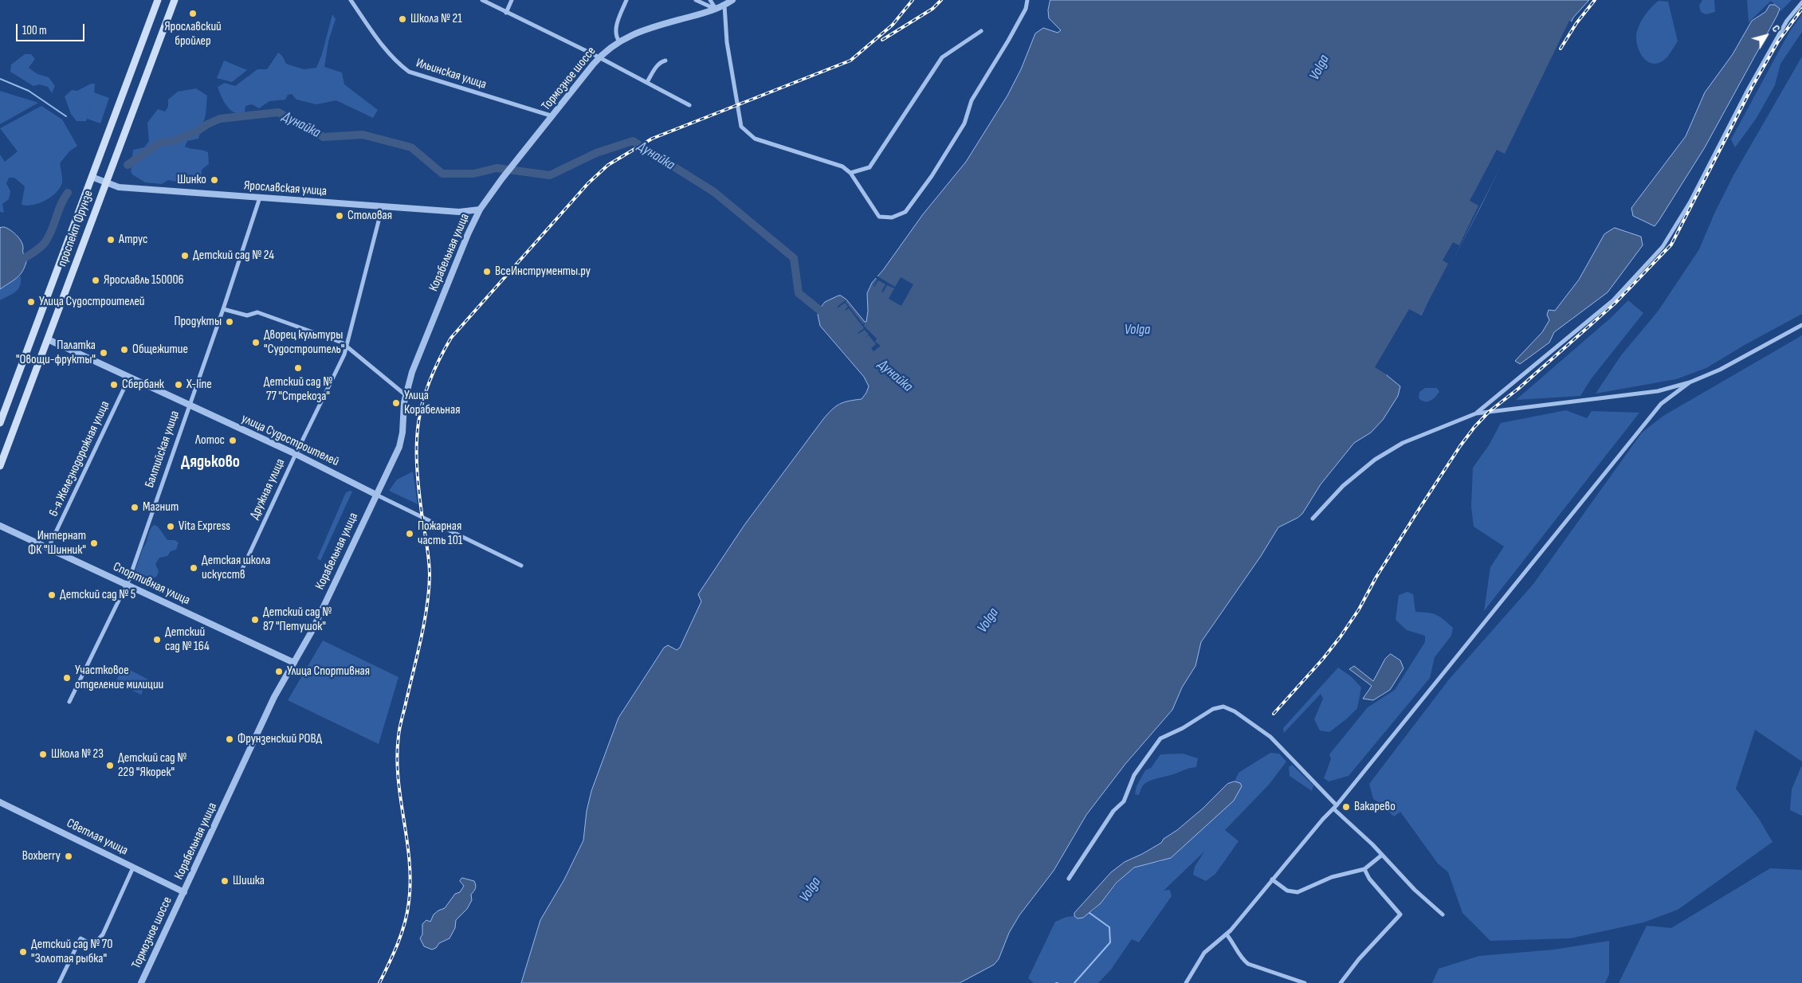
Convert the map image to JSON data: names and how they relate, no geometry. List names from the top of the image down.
{
  "streets": {
    "main road": ["проспект Фрунзе"],
    "street": [
      "Ильинская улица",
      "Тормозное шоссе",
      "Ярославская улица",
      "Корабельная улица",
      "улица Судостроителей",
      "Балтийская улица",
      "6-я Железнодорожная улица",
      "Дружная улица",
      "Спортивная улица",
      "Светлая улица"
    ]
  },
  "crossings": [
    ["Ильинская улица", "Тормозное шоссе"],
    ["Тормозное шоссе", "Ярославская улица"],
    ["Тормозное шоссе", "Корабельная улица"],
    ["Тормозное шоссе", "Светлая улица"],
    ["Ярославская улица", "проспект Фрунзе"],
    ["Ярославская улица", "Корабельная улица"],
    ["Ярославская улица", "Балтийская улица"],
    ["Ярославская улица", "Дружная улица"],
    ["проспект Фрунзе", "улица Судостроителей"],
    ["Корабельная улица", "улица Судостроителей"],
    ["Корабельная улица", "Спортивная улица"],
    ["Корабельная улица", "Светлая улица"],
    ["улица Судостроителей", "Балтийская улица"],
    ["улица Судостроителей", "6-я Железнодорожная улица"],
    ["улица Судостроителей", "Дружная улица"],
    ["Балтийская улица", "Спортивная улица"],
    ["6-я Железнодорожная улица", "Спортивная улица"]
  ],
  "districts": ["Дядьково"],
  "water": ["Volga", "Дунайка"],
  "places": [
    "Ярославский бройлер",
    "Школа № 21",
    "Шинко",
    "Столовая",
    "Атрус",
    "Детский сад № 24",
    "ВсеИнструменты.ру",
    "Ярославль 150006",
    "Улица Судостроителей",
    "Продукты",
    "Дворец культуры \"Судостроитель\"",
    "Общежитие",
    "Палатка \"Овощи-фрукты\"",
    "Детский сад № 77 \"Стрекоза\"",
    "Сбербанк",
    "X-line",
    "Улица Корабельная",
    "Лотос",
    "Магнит",
    "Vita Express",
    "Пожарная часть 101",
    "Интернат ФК \"Шинник\"",
    "Детская школа искусств",
    "Детский сад № 5",
    "Детский сад № 87 \"Петушок\"",
    "Детский сад № 164",
    "Улица Спортивная",
    "Участковое отделение милиции",
    "Фрунзенский РОВД",
    "Школа № 23",
    "Детский сад № 229 \"Якорек\"",
    "Вакарево",
    "Boxberry",
    "Шишка",
    "Детский сад № 70 \"Золотая рыбка\""
  ],
  "scale_bar": "100 m",
  "north": "top right"
}
